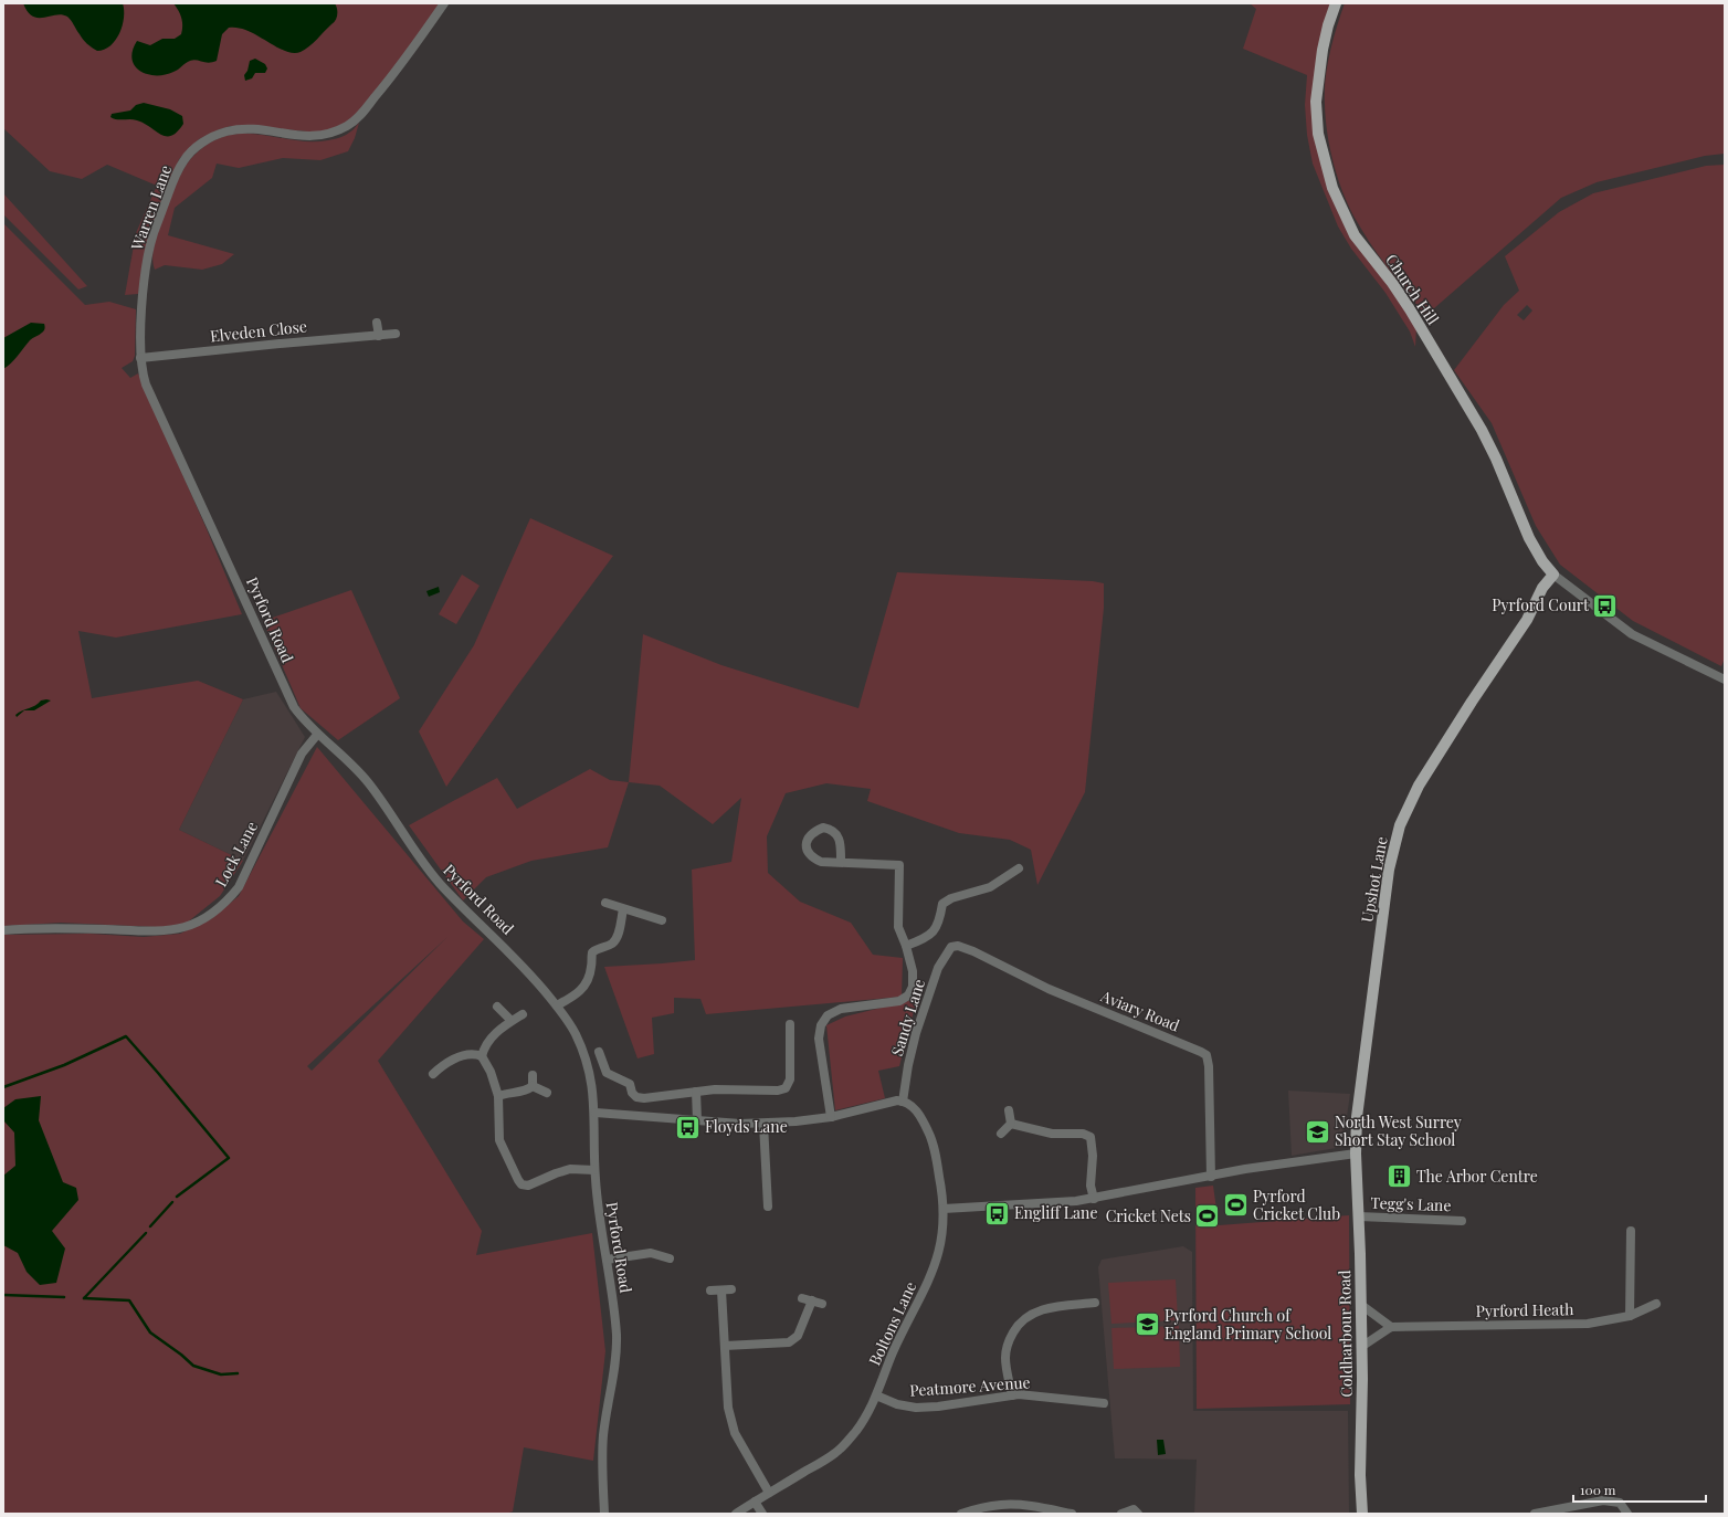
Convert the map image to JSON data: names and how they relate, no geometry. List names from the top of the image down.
{
  "streets": {
    "main road": ["Church Hill", "Upshot Lane", "Coldharbour Road"],
    "street": [
      "Warren Lane",
      "Elveden Close",
      "Pyrford Road",
      "Lock Lane",
      "Aviary Road",
      "Sandy Lane",
      "Tegg's Lane",
      "Pyrford Heath",
      "Boltons Lane",
      "Peatmore Avenue"
    ]
  },
  "crossings": [
    ["Warren Lane", "Elveden Close"],
    ["Warren Lane", "Pyrford Road"],
    ["Church Hill", "Upshot Lane"],
    ["Elveden Close", "Pyrford Road"],
    ["Pyrford Road", "Lock Lane"],
    ["Upshot Lane", "Coldharbour Road"],
    ["Aviary Road", "Sandy Lane"],
    ["Sandy Lane", "Boltons Lane"],
    ["Tegg's Lane", "Coldharbour Road"],
    ["Boltons Lane", "Peatmore Avenue"]
  ],
  "places": {
    "bus stop": ["Pyrford Court", "Floyds Lane", "Engliff Lane"],
    "school or university": ["North West Surrey Short Stay School", "Pyrford Church of England Primary School"],
    "building": ["The Arbor Centre"],
    "sports": ["Pyrford Cricket Club", "Cricket Nets"]
  },
  "scale_bar": "100 m"
}
